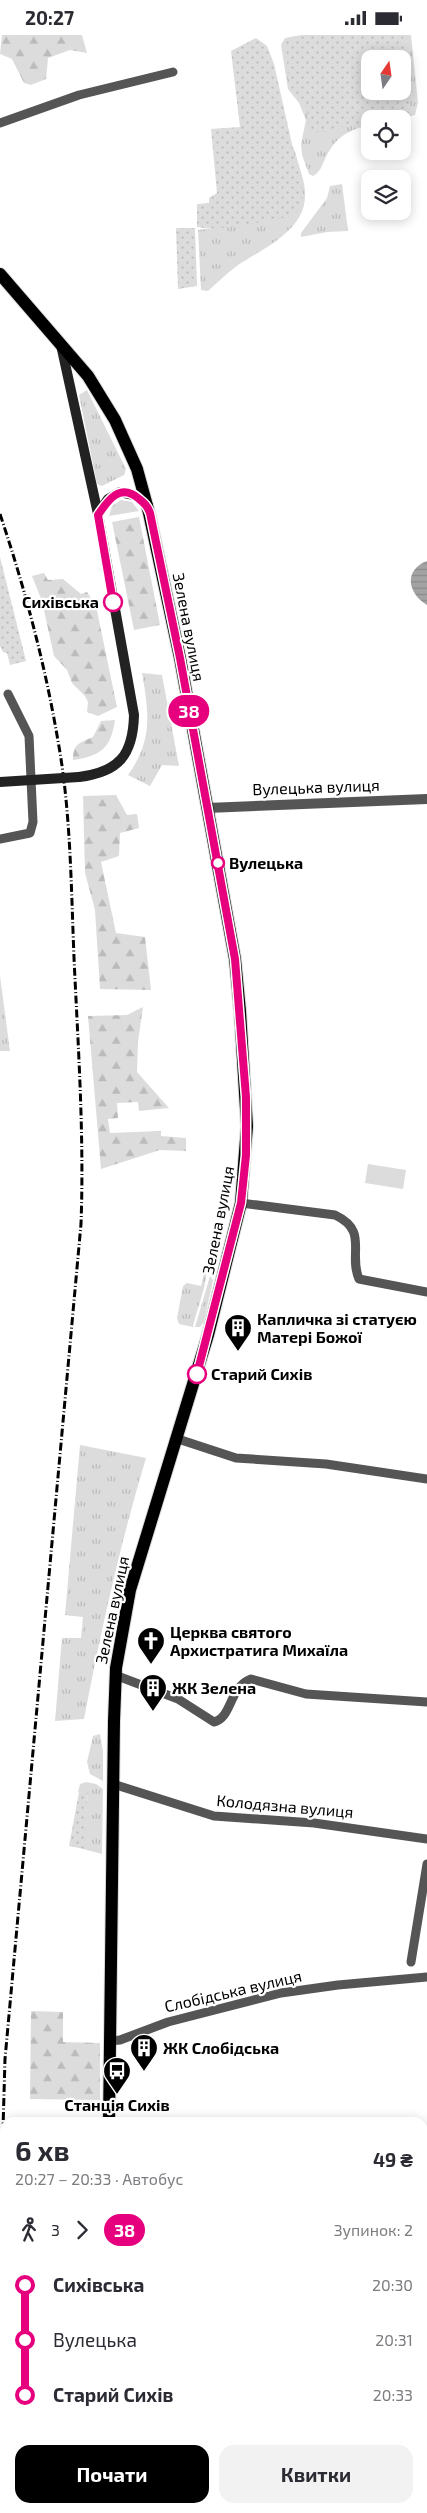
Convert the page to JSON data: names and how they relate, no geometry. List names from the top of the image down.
{
  "streets": {
    "main road": ["Зелена вулиця"],
    "street": ["Вулецька вулиця", "Колодязна вулиця", "Слобідська вулиця"]
  },
  "crossings": [
    ["Зелена вулиця", "Вулецька вулиця"],
    ["Зелена вулиця", "Колодязна вулиця"],
    ["Зелена вулиця", "Слобідська вулиця"]
  ],
  "places": {
    "other": ["Сихівська", "Вулецька", "Старий Сихів"],
    "building": ["Капличка зі статуєю Матері Божої", "ЖК Зелена", "ЖК Слобідська"],
    "church": ["Церква святого Архистратига Михаїла"],
    "bus stop": ["Станція Сихів"]
  },
  "lines": ["bus line 38"],
  "north": "top",
  "page": {
    "status": "20:27",
    "on_map": "38",
    "heading": ["6 хв", "20:27 – 20:33 · Автобус", "49 ₴"],
    "legs": ["3", "38", "Зупинок: 2"],
    "list": [
      {
        "name": "Сихівська",
        "value": "20:30"
      },
      {
        "name": "Вулецька",
        "value": "20:31"
      },
      {
        "name": "Старий Сихів",
        "value": "20:33"
      }
    ],
    "buttons": ["Почати", "Квитки"]
  }
}
